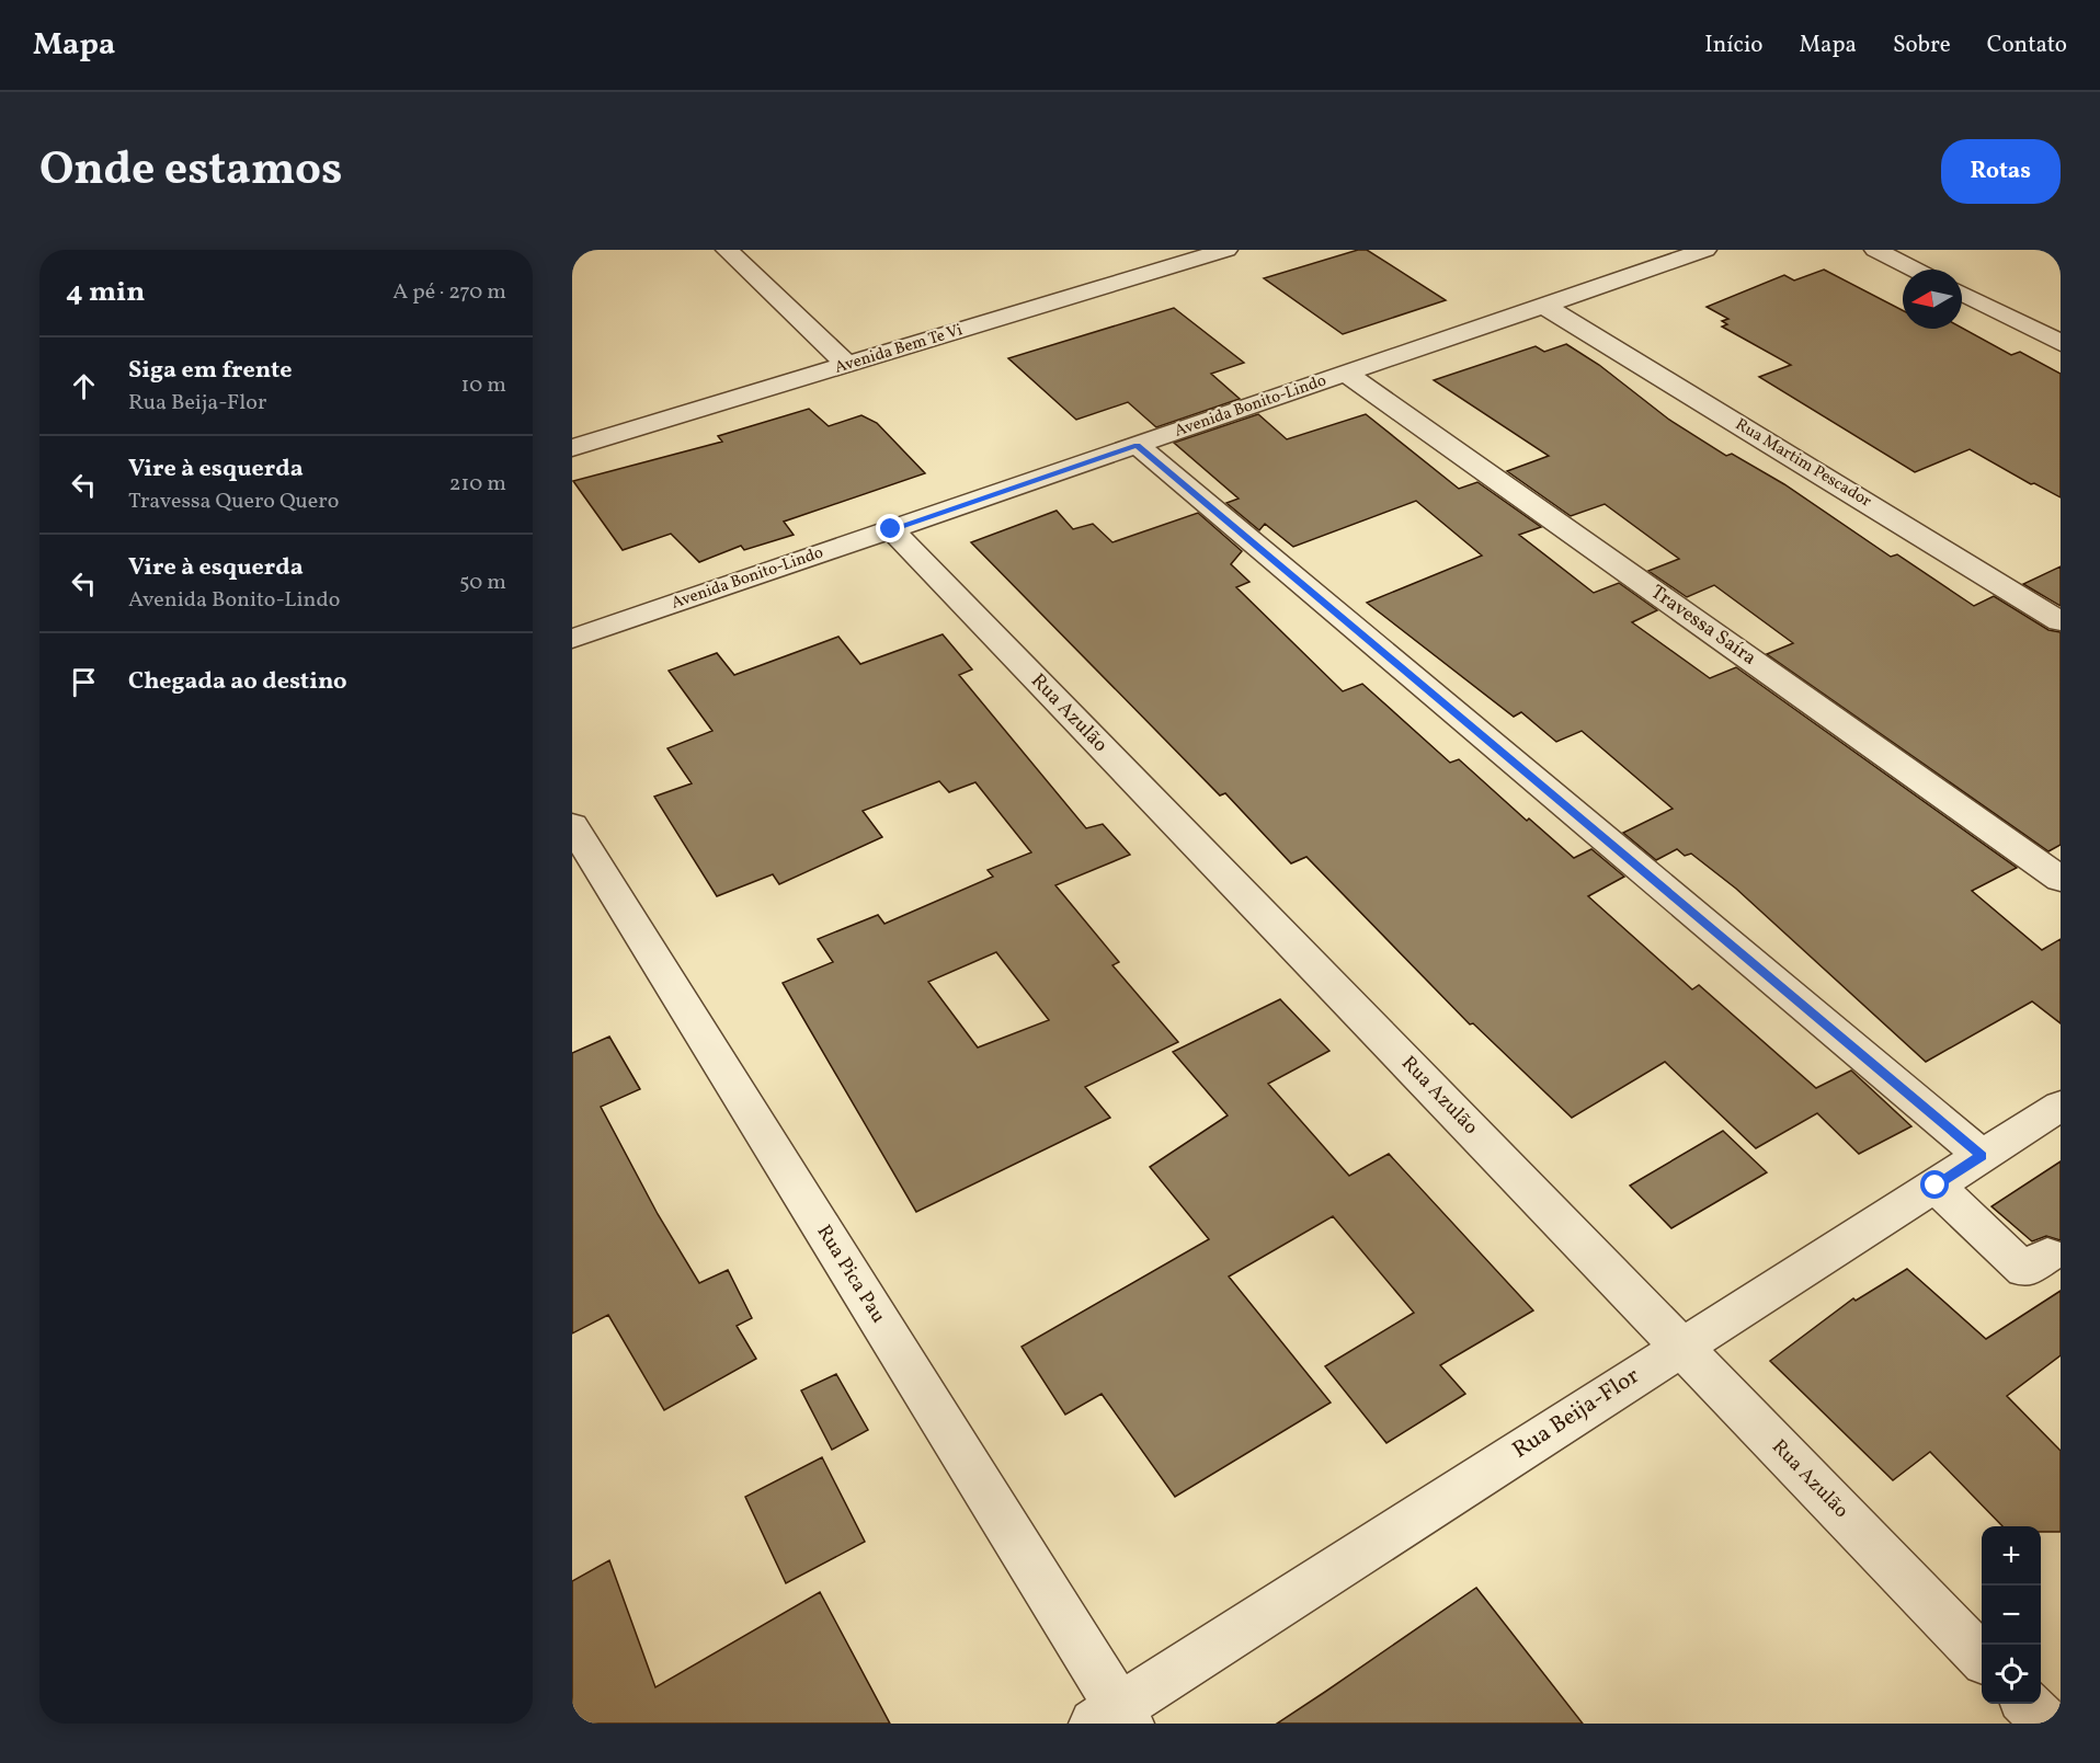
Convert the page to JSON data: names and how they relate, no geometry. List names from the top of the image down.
{
  "streets": {
    "street": [
      "Avenida Bem Te Vi",
      "Avenida Bonito-Lindo",
      "Rua Martim Pescador",
      "Travessa Saíra",
      "Rua Azulão",
      "Rua Pica Pau",
      "Rua Beija-Flor"
    ]
  },
  "crossings": [
    ["Avenida Bonito-Lindo", "Rua Martim Pescador"],
    ["Avenida Bonito-Lindo", "Travessa Saíra"],
    ["Avenida Bonito-Lindo", "Rua Azulão"],
    ["Rua Azulão", "Rua Beija-Flor"],
    ["Rua Pica Pau", "Rua Beija-Flor"]
  ],
  "north": "left",
  "page": {
    "header": "Mapa",
    "nav": [
      "Início",
      "Mapa",
      "Sobre",
      "Contato"
    ],
    "title": "Onde estamos",
    "buttons": "Rotas",
    "heading": ["4 min", "A pé · 270 m"],
    "list": [
      ["Siga em frente", "Rua Beija-Flor", "10 m"],
      ["Vire à esquerda", "Travessa Quero Quero", "210 m"],
      ["Vire à esquerda", "Avenida Bonito-Lindo", "50 m"],
      "Chegada ao destino"
    ],
    "map_buttons": ["+", "−"]
  }
}
